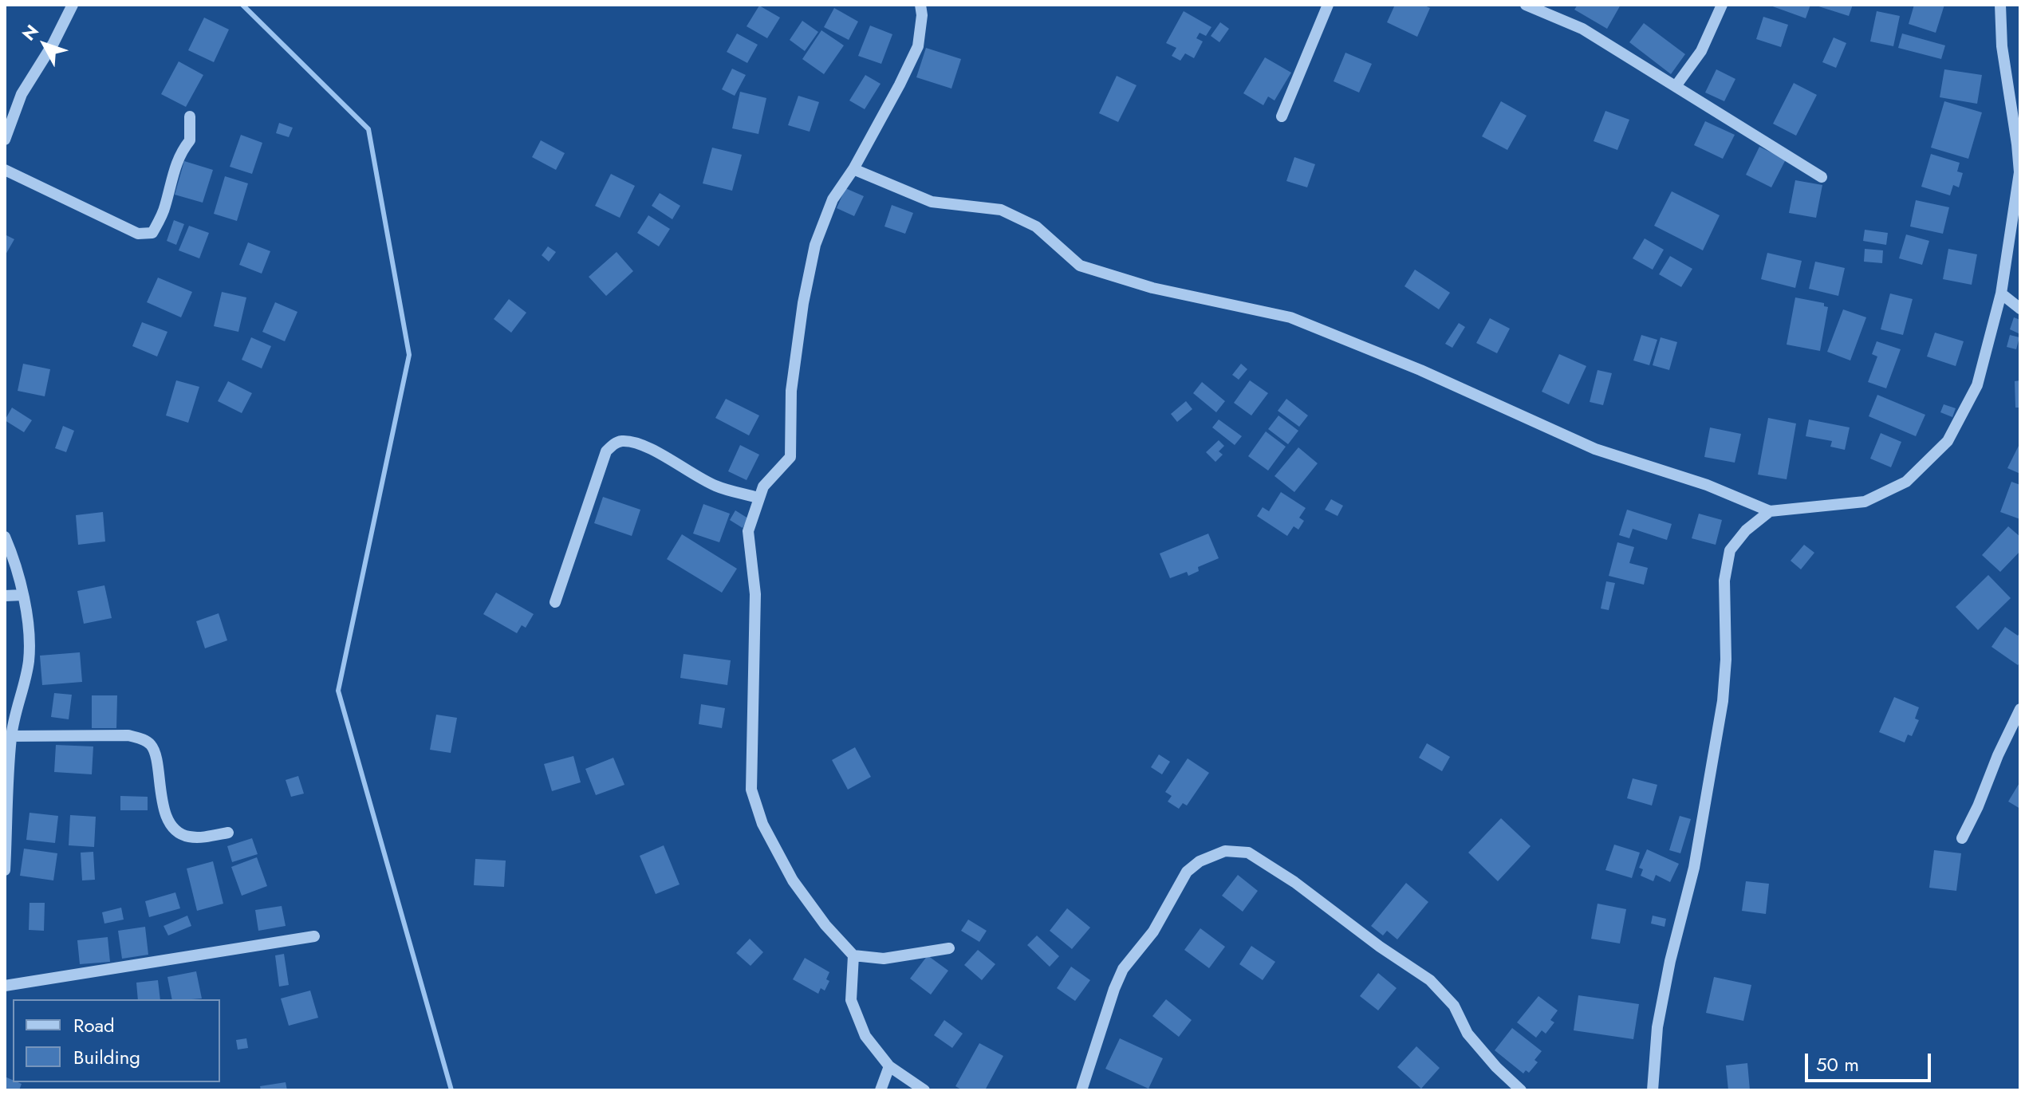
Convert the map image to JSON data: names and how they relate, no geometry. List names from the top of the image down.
{
  "legend": ["Road", "Building"],
  "scale_bar": "50 m",
  "north": "top left"
}
